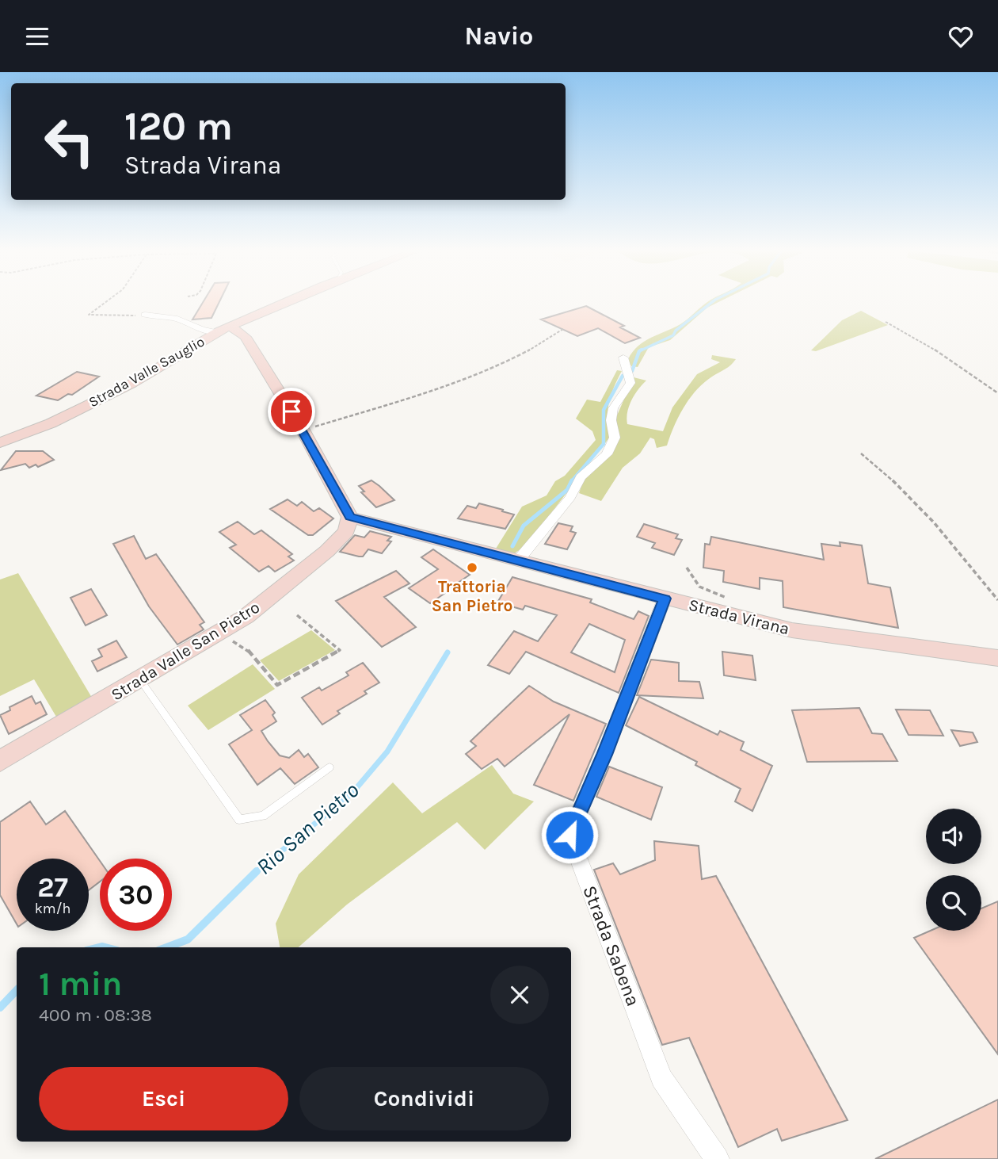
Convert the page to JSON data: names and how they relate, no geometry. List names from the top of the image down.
{
  "streets": {
    "street": [
      "Strada Valle Sauglio",
      "Strada Virana",
      "Strada Valle San Pietro",
      "Strada Sabena"
    ]
  },
  "crossings": [
    ["Strada Virana", "Strada Valle San Pietro"],
    ["Strada Virana", "Strada Sabena"]
  ],
  "water": ["Rio San Pietro"],
  "places": ["Trattoria San Pietro"],
  "page": {
    "header": "Navio",
    "turn": ["120 m", "Strada Virana"],
    "speed": "27 km/h",
    "limit": "30",
    "heading": ["1 min", "400 m · 08:38"],
    "buttons": ["Esci", "Condividi"]
  }
}
